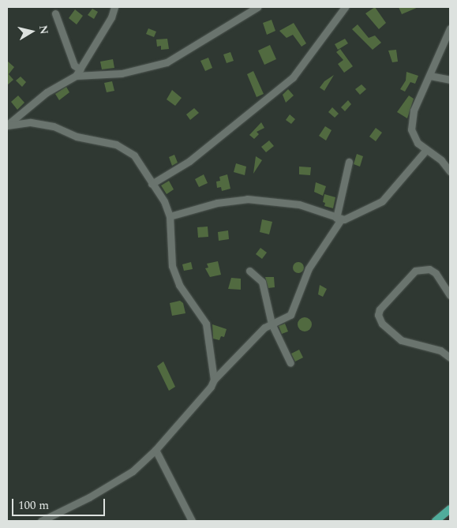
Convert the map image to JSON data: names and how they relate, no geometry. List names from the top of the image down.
{
  "scale_bar": "100 m",
  "north": "right"
}
